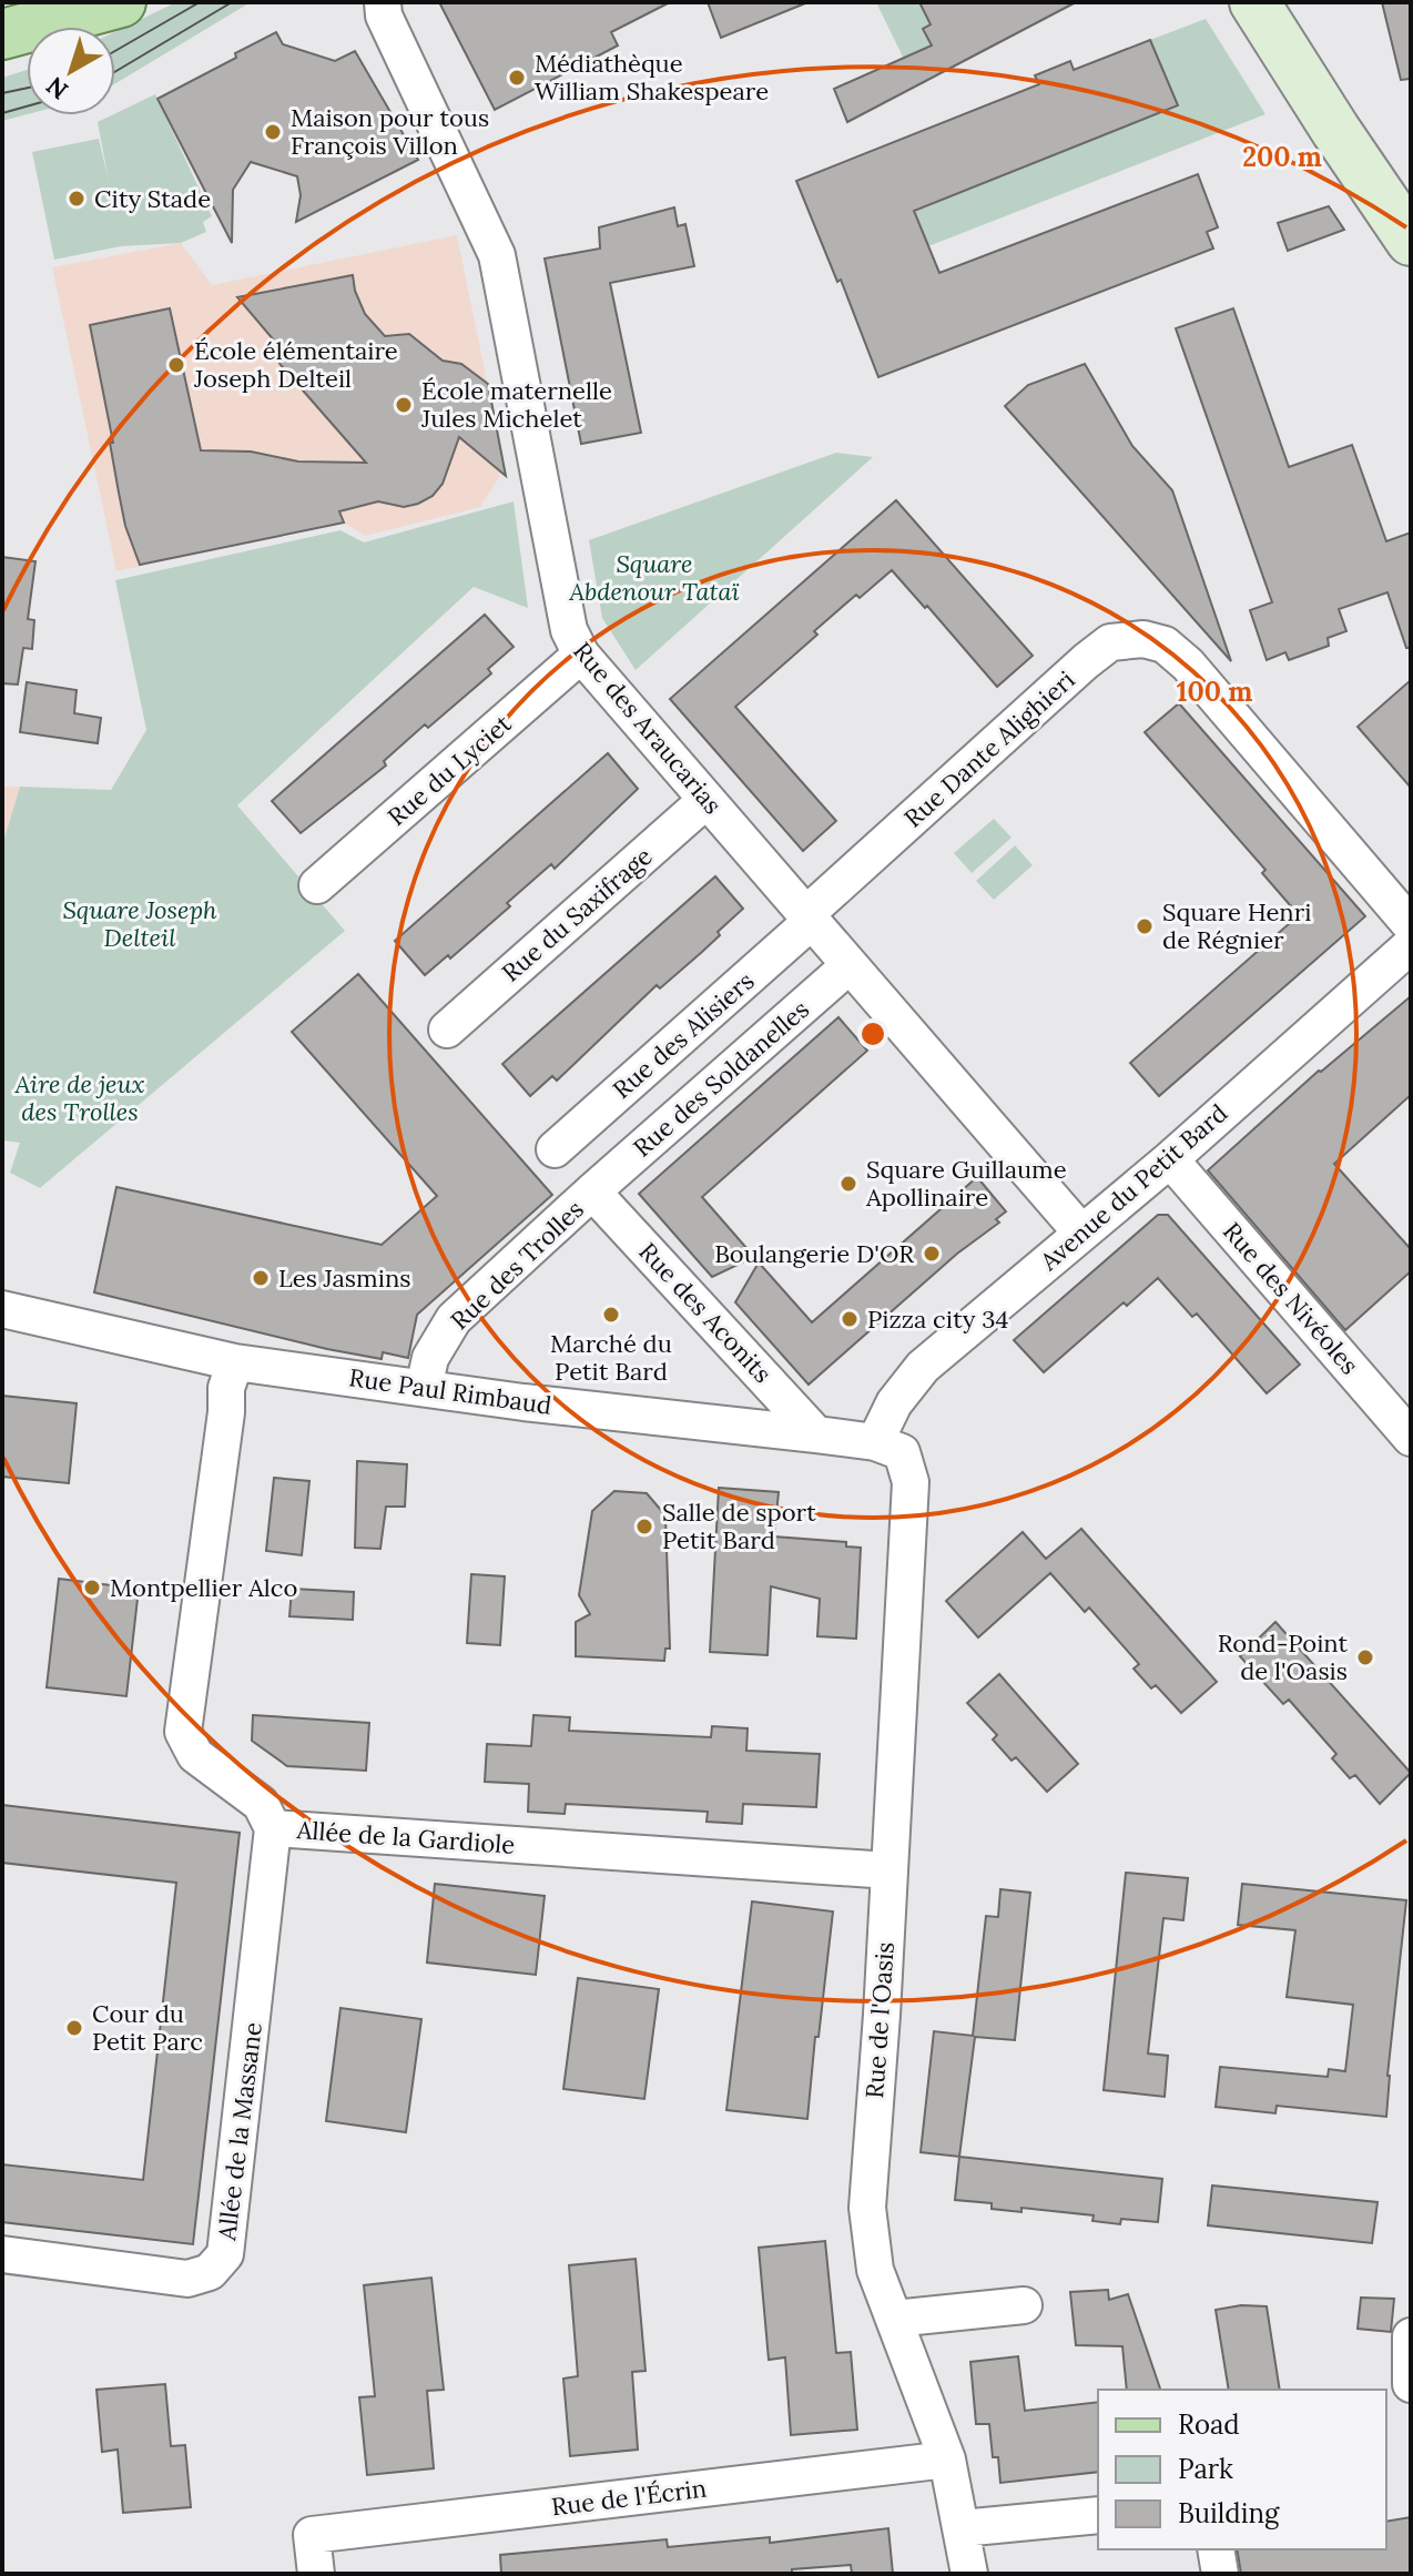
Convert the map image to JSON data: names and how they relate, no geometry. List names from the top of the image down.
{
  "streets": {
    "street": [
      "Rue des Araucarias",
      "Rue Dante Alighieri",
      "Rue du Lyciet",
      "Rue du Saxifrage",
      "Rue des Alisiers",
      "Rue des Soldanelles",
      "Avenue du Petit Bard",
      "Rue des Trolles",
      "Rue des Nivéoles",
      "Rue des Aconits",
      "Rue Paul Rimbaud",
      "Allée de la Gardiole",
      "Rue de l'Oasis",
      "Allée de la Massane",
      "Rue de l'Écrin"
    ]
  },
  "crossings": [
    ["Rue des Araucarias", "Rue Dante Alighieri"],
    ["Rue des Araucarias", "Rue du Lyciet"],
    ["Rue des Araucarias", "Rue du Saxifrage"],
    ["Rue des Araucarias", "Rue des Alisiers"],
    ["Rue des Araucarias", "Rue des Soldanelles"],
    ["Rue des Araucarias", "Avenue du Petit Bard"],
    ["Rue Dante Alighieri", "Rue des Alisiers"],
    ["Rue des Soldanelles", "Rue des Trolles"],
    ["Rue des Soldanelles", "Rue des Aconits"],
    ["Avenue du Petit Bard", "Rue des Nivéoles"],
    ["Avenue du Petit Bard", "Rue Paul Rimbaud"],
    ["Avenue du Petit Bard", "Rue de l'Oasis"],
    ["Rue des Trolles", "Rue des Aconits"],
    ["Rue des Trolles", "Rue Paul Rimbaud"],
    ["Rue des Aconits", "Rue Paul Rimbaud"],
    ["Rue Paul Rimbaud", "Allée de la Gardiole"],
    ["Rue Paul Rimbaud", "Rue de l'Oasis"],
    ["Allée de la Gardiole", "Rue de l'Oasis"],
    ["Allée de la Gardiole", "Allée de la Massane"],
    ["Rue de l'Oasis", "Rue de l'Écrin"]
  ],
  "parks": ["Square Abdenour Tataï", "Square Joseph Delteil", "Aire de jeux des Trolles"],
  "places": [
    "Médiathèque William Shakespeare",
    "Maison pour tous François Villon",
    "City Stade",
    "École élémentaire Joseph Delteil",
    "École maternelle Jules Michelet",
    "Square Henri de Régnier",
    "Square Guillaume Apollinaire",
    "Boulangerie D'OR",
    "Les Jasmins",
    "Marché du Petit Bard",
    "Pizza city 34",
    "Salle de sport Petit Bard",
    "Montpellier Alco",
    "Rond-Point de l'Oasis",
    "Cour du Petit Parc"
  ],
  "legend": ["Road", "Park", "Building"],
  "north": "bottom left",
  "rings": ["200 m", "100 m"]
}
